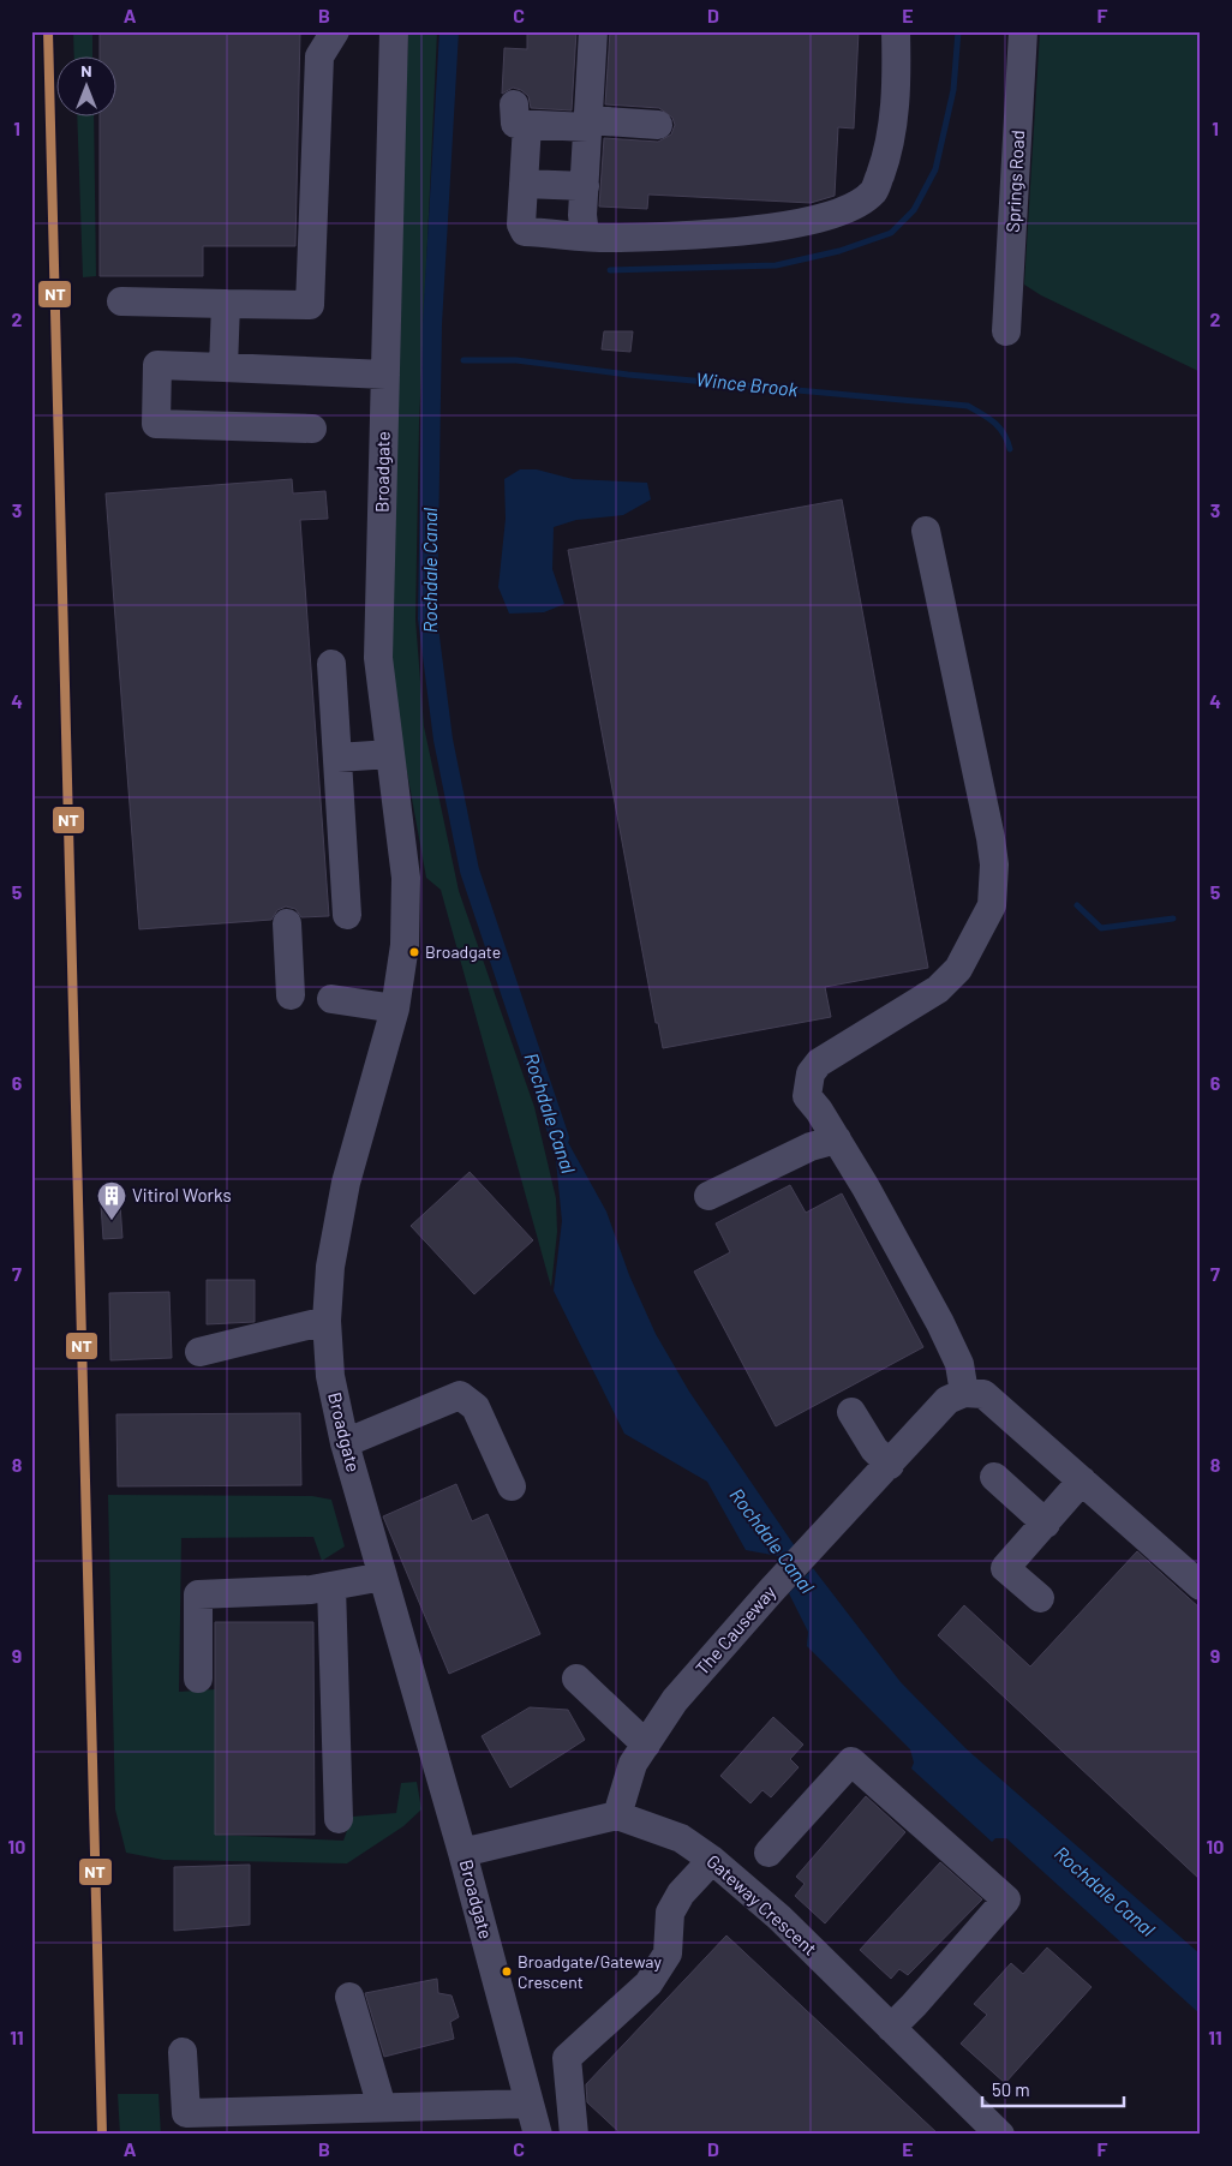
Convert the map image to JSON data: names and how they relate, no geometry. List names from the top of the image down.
{
  "streets": {
    "street": [
      "Springs Road",
      "Broadgate",
      "The Causeway",
      "Gateway Crescent"
    ]
  },
  "crossings": [
    ["The Causeway", "Gateway Crescent"]
  ],
  "water": ["Wince Brook", "Rochdale Canal"],
  "places": {
    "other": ["Broadgate", "Broadgate/Gateway Crescent"],
    "building": ["Vitirol Works"]
  },
  "lines": ["transit line NT"],
  "scale_bar": "50 m",
  "north": "top",
  "grid": {
    "columns": [
      "A",
      "B",
      "C",
      "D",
      "E",
      "F"
    ],
    "rows": [
      "1",
      "2",
      "3",
      "4",
      "5",
      "6",
      "7",
      "8",
      "9",
      "10",
      "11"
    ]
  }
}
